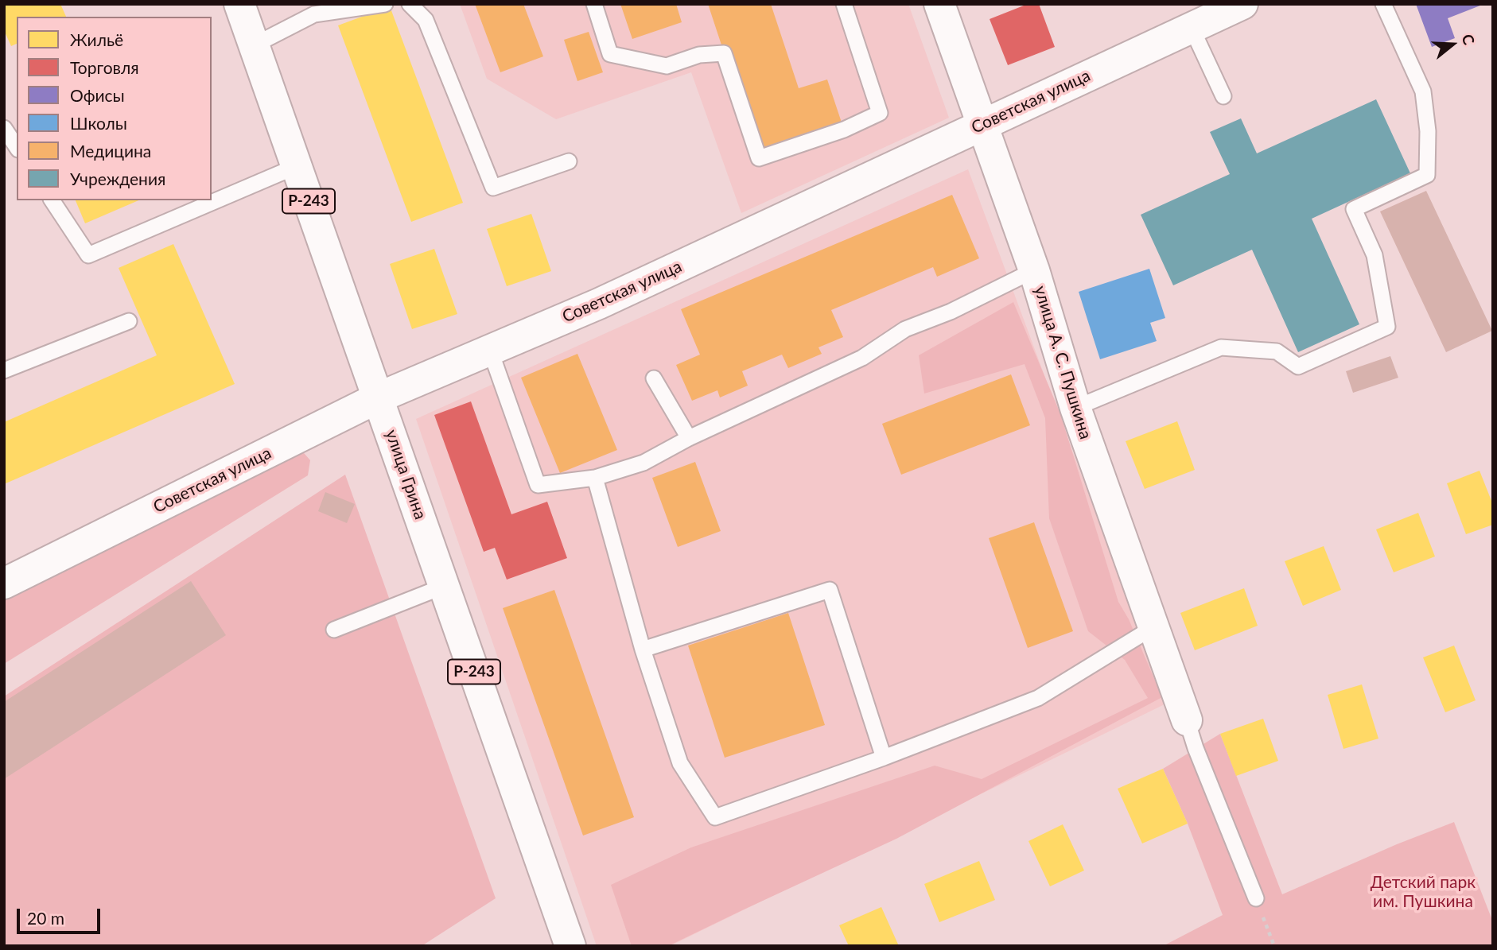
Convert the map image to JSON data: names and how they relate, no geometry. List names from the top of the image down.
{
  "streets": {
    "main road": [
      "Советская улица",
      "Р-243",
      "улица А. С. Пушкина",
      "улица Грина"
    ]
  },
  "crossings": [
    ["Советская улица", "улица А. С. Пушкина"],
    ["Советская улица", "улица Грина"]
  ],
  "parks": ["Детский парк им. Пушкина"],
  "legend": [
    "Жильё",
    "Торговля",
    "Офисы",
    "Школы",
    "Медицина",
    "Учреждения"
  ],
  "scale_bar": "20 m",
  "north": "right"
}
